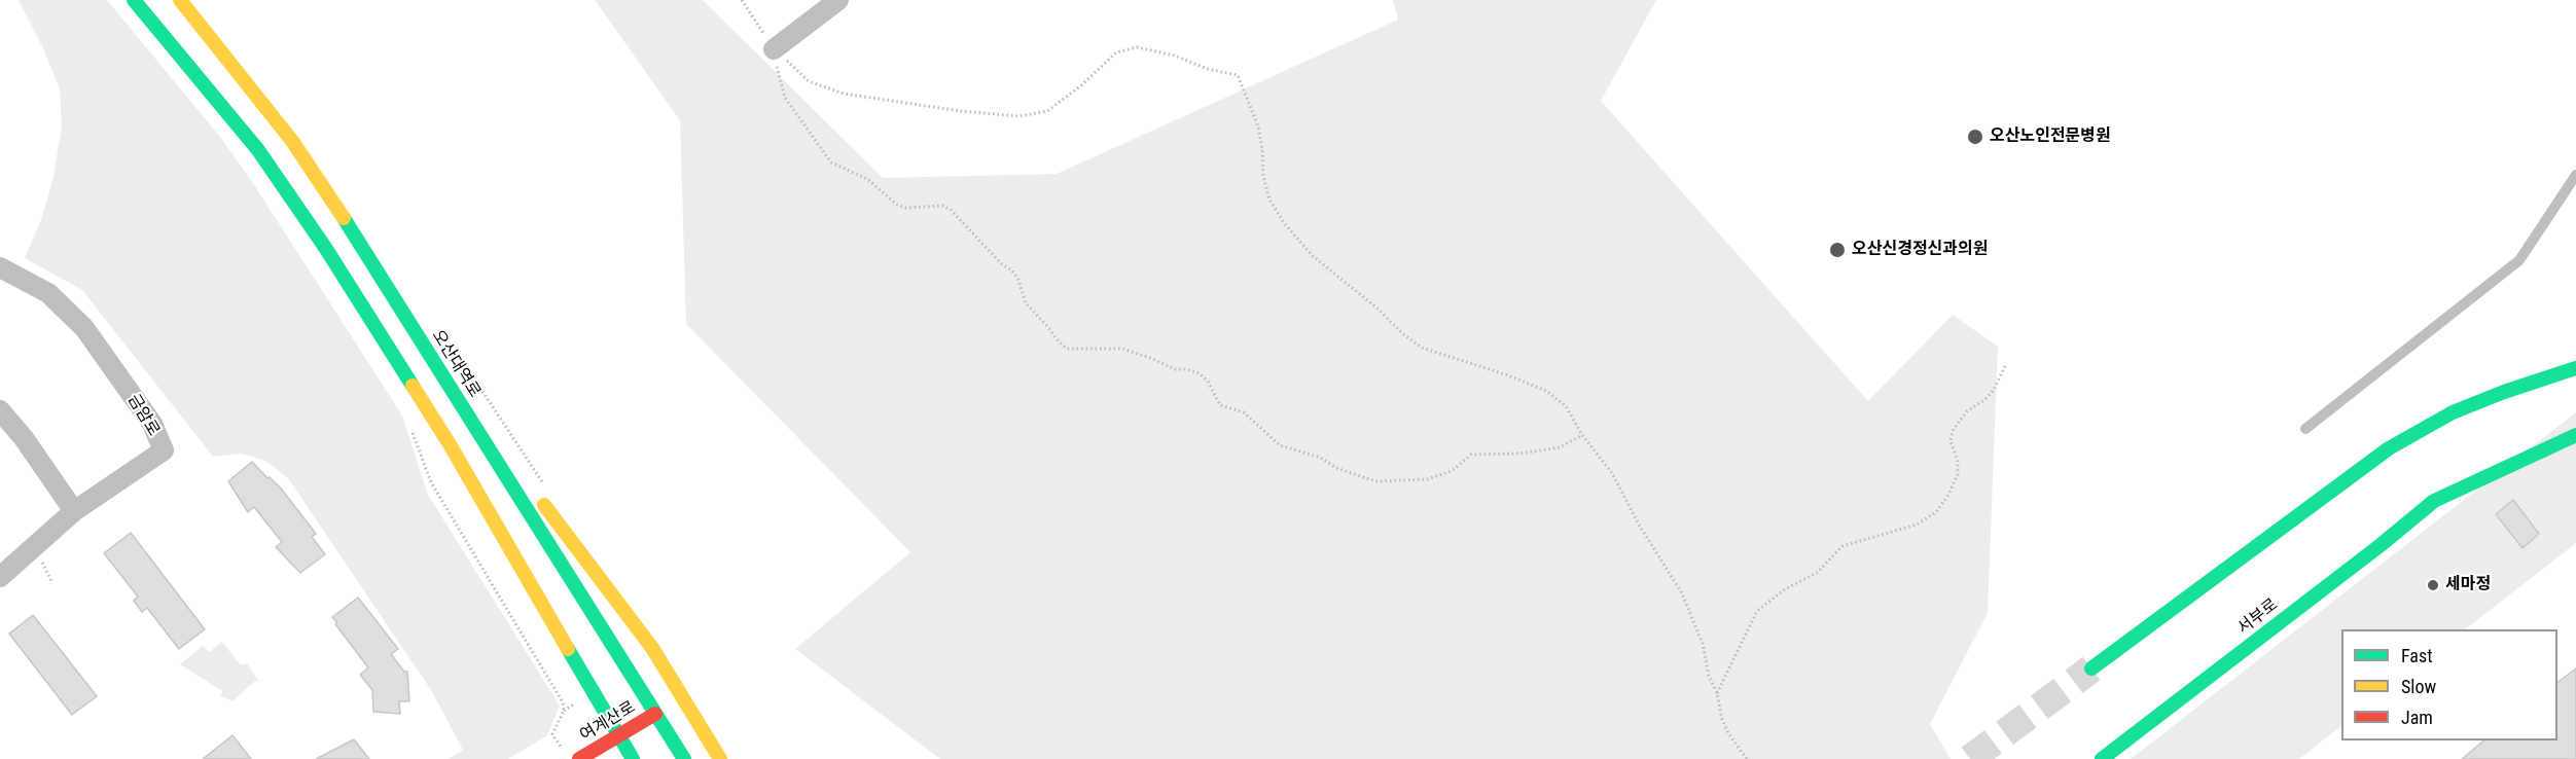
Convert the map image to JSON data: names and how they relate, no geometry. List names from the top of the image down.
{
  "streets": {
    "main road": ["오산대역로", "서부로", "여계산로"],
    "street": ["금암로"]
  },
  "crossings": [
    ["오산대역로", "여계산로"]
  ],
  "places": ["오산노인전문병원", "오산신경정신과의원", "세마정"],
  "legend": ["Fast", "Slow", "Jam"]
}
